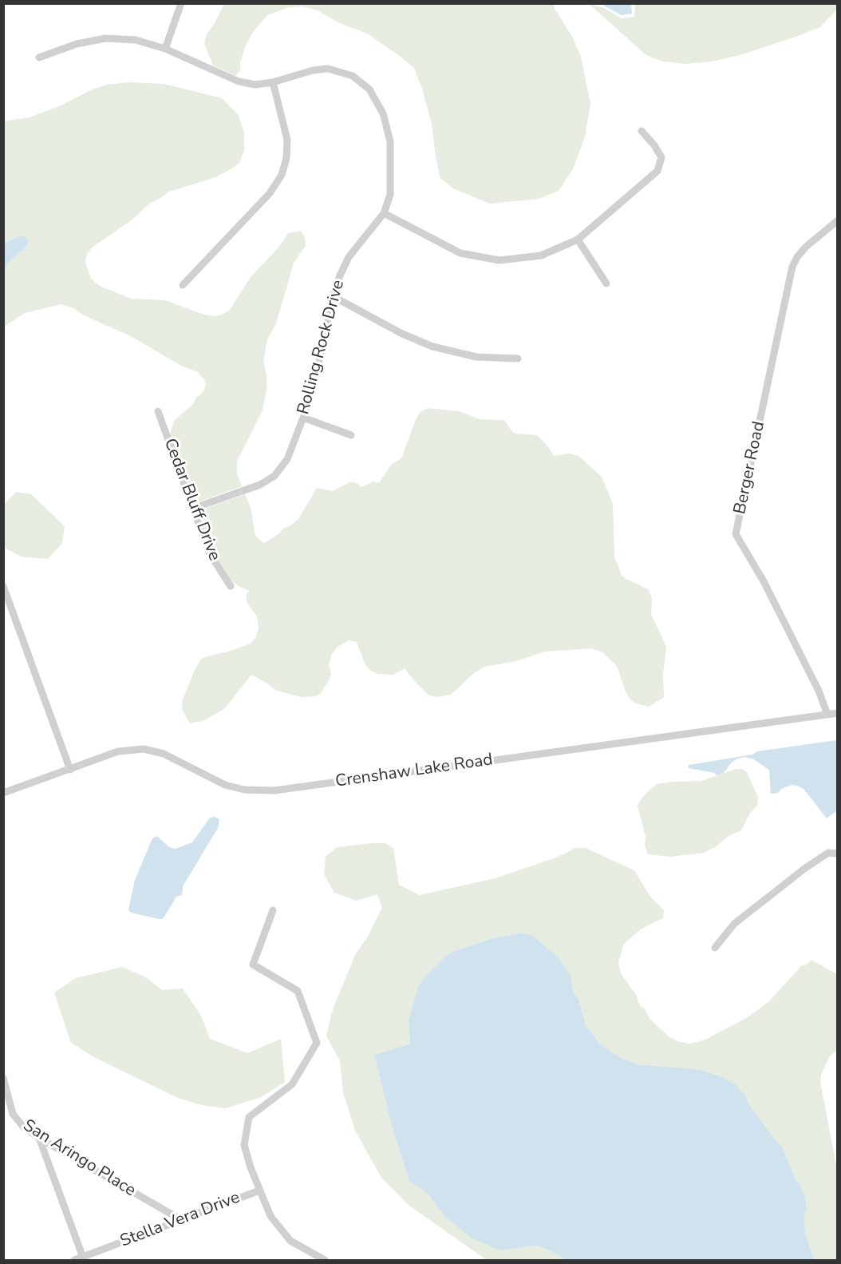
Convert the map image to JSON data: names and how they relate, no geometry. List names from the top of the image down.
{
  "streets": {
    "street": [
      "Rolling Rock Drive",
      "Berger Road",
      "Cedar Bluff Drive",
      "Crenshaw Lake Road",
      "San Aringo Place",
      "Stella Vera Drive"
    ]
  },
  "crossings": [
    ["Rolling Rock Drive", "Cedar Bluff Drive"],
    ["Berger Road", "Crenshaw Lake Road"],
    ["San Aringo Place", "Stella Vera Drive"]
  ]
}
